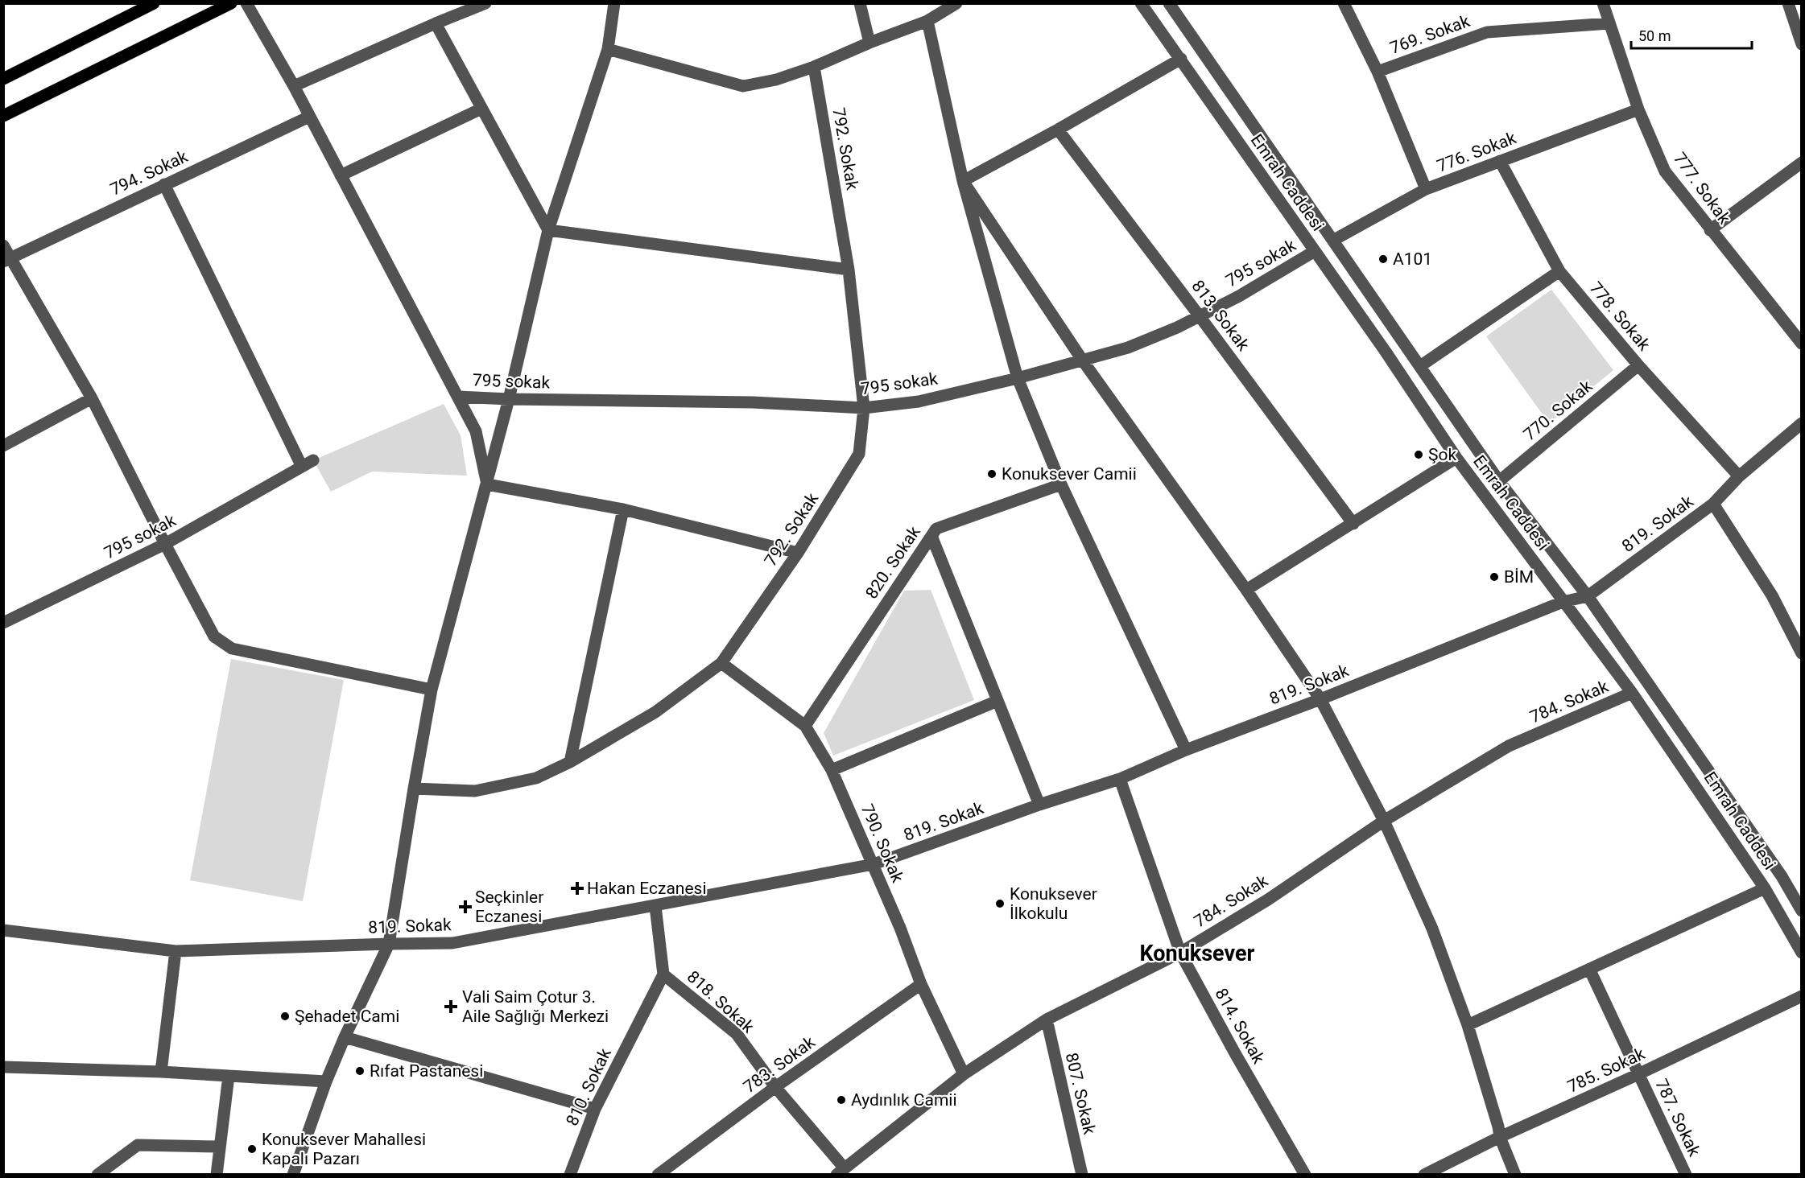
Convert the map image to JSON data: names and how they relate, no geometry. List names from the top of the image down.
{
  "streets": {
    "street": [
      "769. Sokak",
      "792. Sokak",
      "776. Sokak",
      "794. Sokak",
      "Emrah Caddesi",
      "777. Sokak",
      "795 sokak",
      "813. Sokak",
      "778. Sokak",
      "770. Sokak",
      "819. Sokak",
      "820. Sokak",
      "784. Sokak",
      "790. Sokak",
      "818. Sokak",
      "814. Sokak",
      "783. Sokak",
      "785. Sokak",
      "810. Sokak",
      "807. Sokak",
      "787. Sokak"
    ]
  },
  "crossings": [
    ["769. Sokak", "777. Sokak"],
    ["792. Sokak", "795 sokak"],
    ["792. Sokak", "790. Sokak"],
    ["776. Sokak", "Emrah Caddesi"],
    ["776. Sokak", "777. Sokak"],
    ["776. Sokak", "778. Sokak"],
    ["Emrah Caddesi", "795 sokak"],
    ["Emrah Caddesi", "770. Sokak"],
    ["Emrah Caddesi", "819. Sokak"],
    ["Emrah Caddesi", "784. Sokak"],
    ["795 sokak", "813. Sokak"],
    ["778. Sokak", "770. Sokak"],
    ["778. Sokak", "819. Sokak"],
    ["819. Sokak", "790. Sokak"],
    ["819. Sokak", "814. Sokak"],
    ["820. Sokak", "790. Sokak"],
    ["784. Sokak", "790. Sokak"],
    ["784. Sokak", "818. Sokak"],
    ["784. Sokak", "814. Sokak"],
    ["784. Sokak", "807. Sokak"],
    ["790. Sokak", "783. Sokak"],
    ["818. Sokak", "783. Sokak"],
    ["818. Sokak", "810. Sokak"],
    ["785. Sokak", "787. Sokak"]
  ],
  "districts": ["Konuksever"],
  "places": {
    "other": [
      "A101",
      "Şok",
      "Konuksever Camii",
      "BİM",
      "Konuksever İlkokulu",
      "Şehadet Cami",
      "Rıfat Pastanesi",
      "Aydınlık Camii",
      "Konuksever Mahallesi Kapalı Pazarı"
    ],
    "health": ["Hakan Eczanesi", "Seçkinler Eczanesi", "Vali Saim Çotur 3. Aile Sağlığı Merkezi"]
  },
  "scale_bar": "50 m"
}
